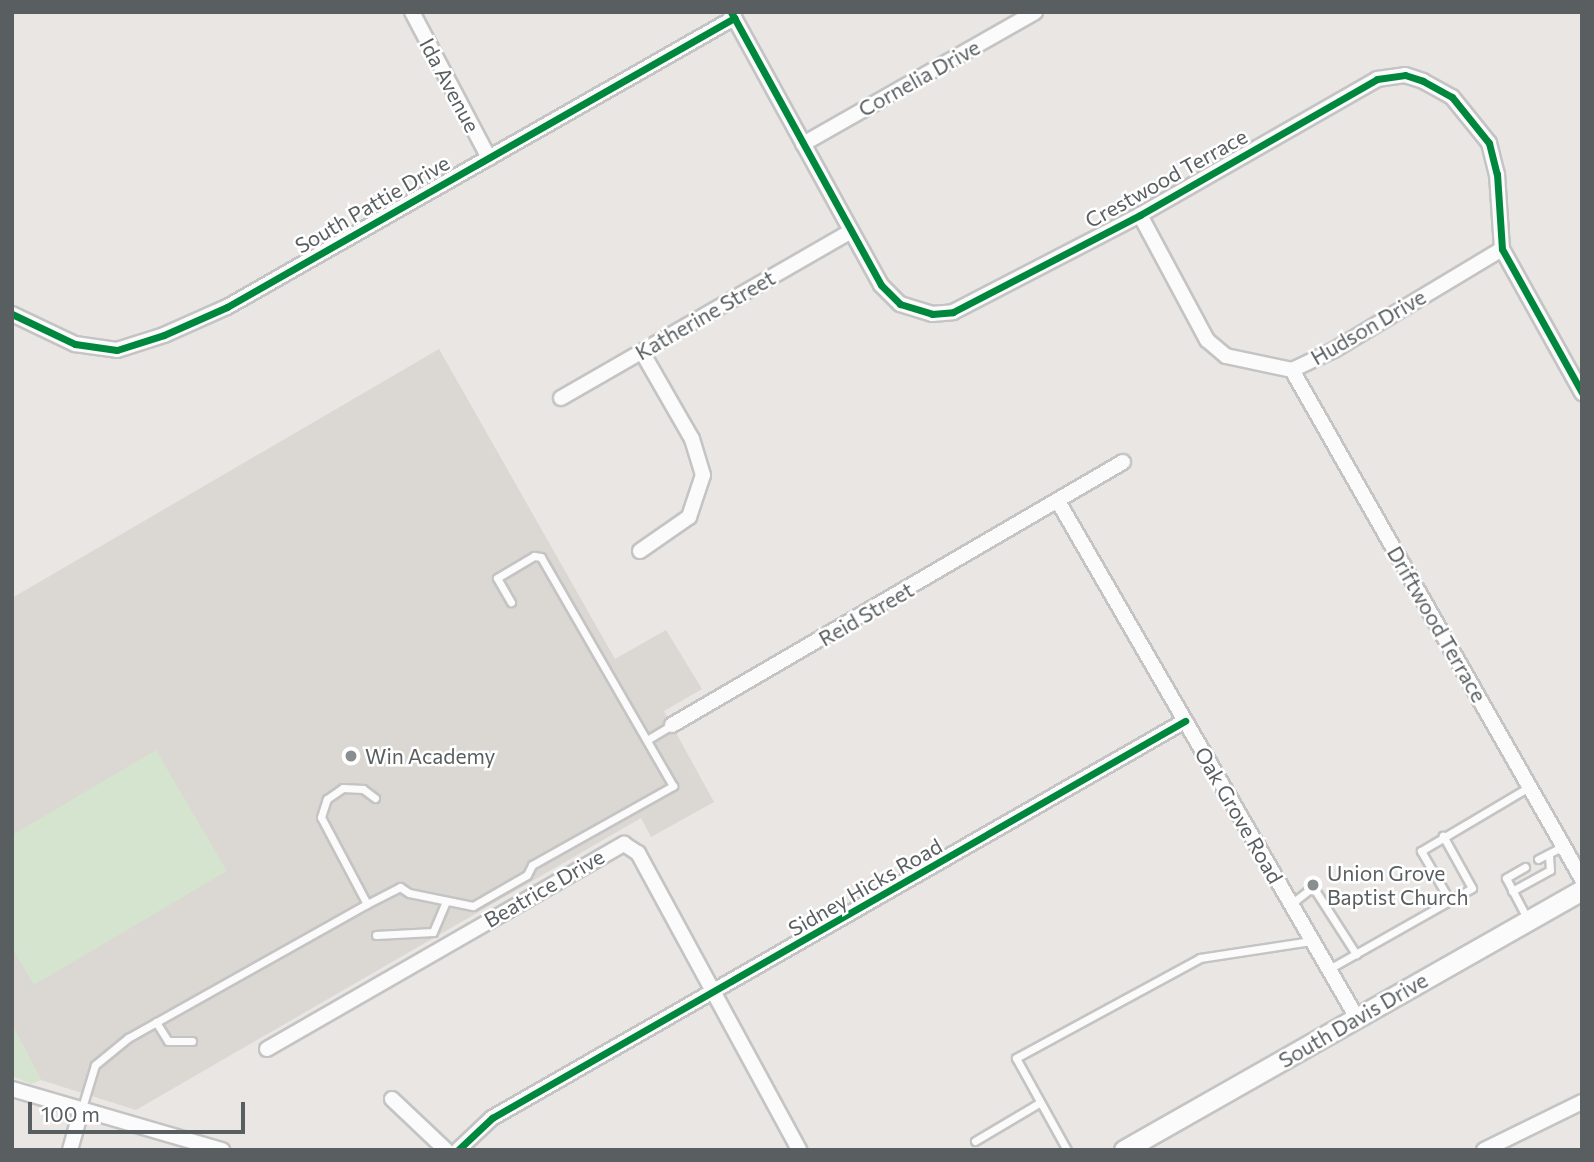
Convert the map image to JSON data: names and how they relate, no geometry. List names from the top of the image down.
{
  "streets": {
    "street": [
      "Cornelia Drive",
      "Ida Avenue",
      "Crestwood Terrace",
      "South Pattie Drive",
      "Katherine Street",
      "Hudson Drive",
      "Reid Street",
      "Driftwood Terrace",
      "Oak Grove Road",
      "Sidney Hicks Road",
      "Beatrice Drive",
      "South Davis Drive"
    ]
  },
  "crossings": [
    ["Cornelia Drive", "Crestwood Terrace"],
    ["Ida Avenue", "South Pattie Drive"],
    ["Crestwood Terrace", "South Pattie Drive"],
    ["Crestwood Terrace", "Katherine Street"],
    ["Crestwood Terrace", "Hudson Drive"],
    ["Hudson Drive", "Driftwood Terrace"],
    ["Reid Street", "Oak Grove Road"],
    ["Oak Grove Road", "Sidney Hicks Road"],
    ["Oak Grove Road", "South Davis Drive"],
    ["Sidney Hicks Road", "Beatrice Drive"]
  ],
  "places": ["Win Academy", "Union Grove Baptist Church"],
  "scale_bar": "100 m"
}
